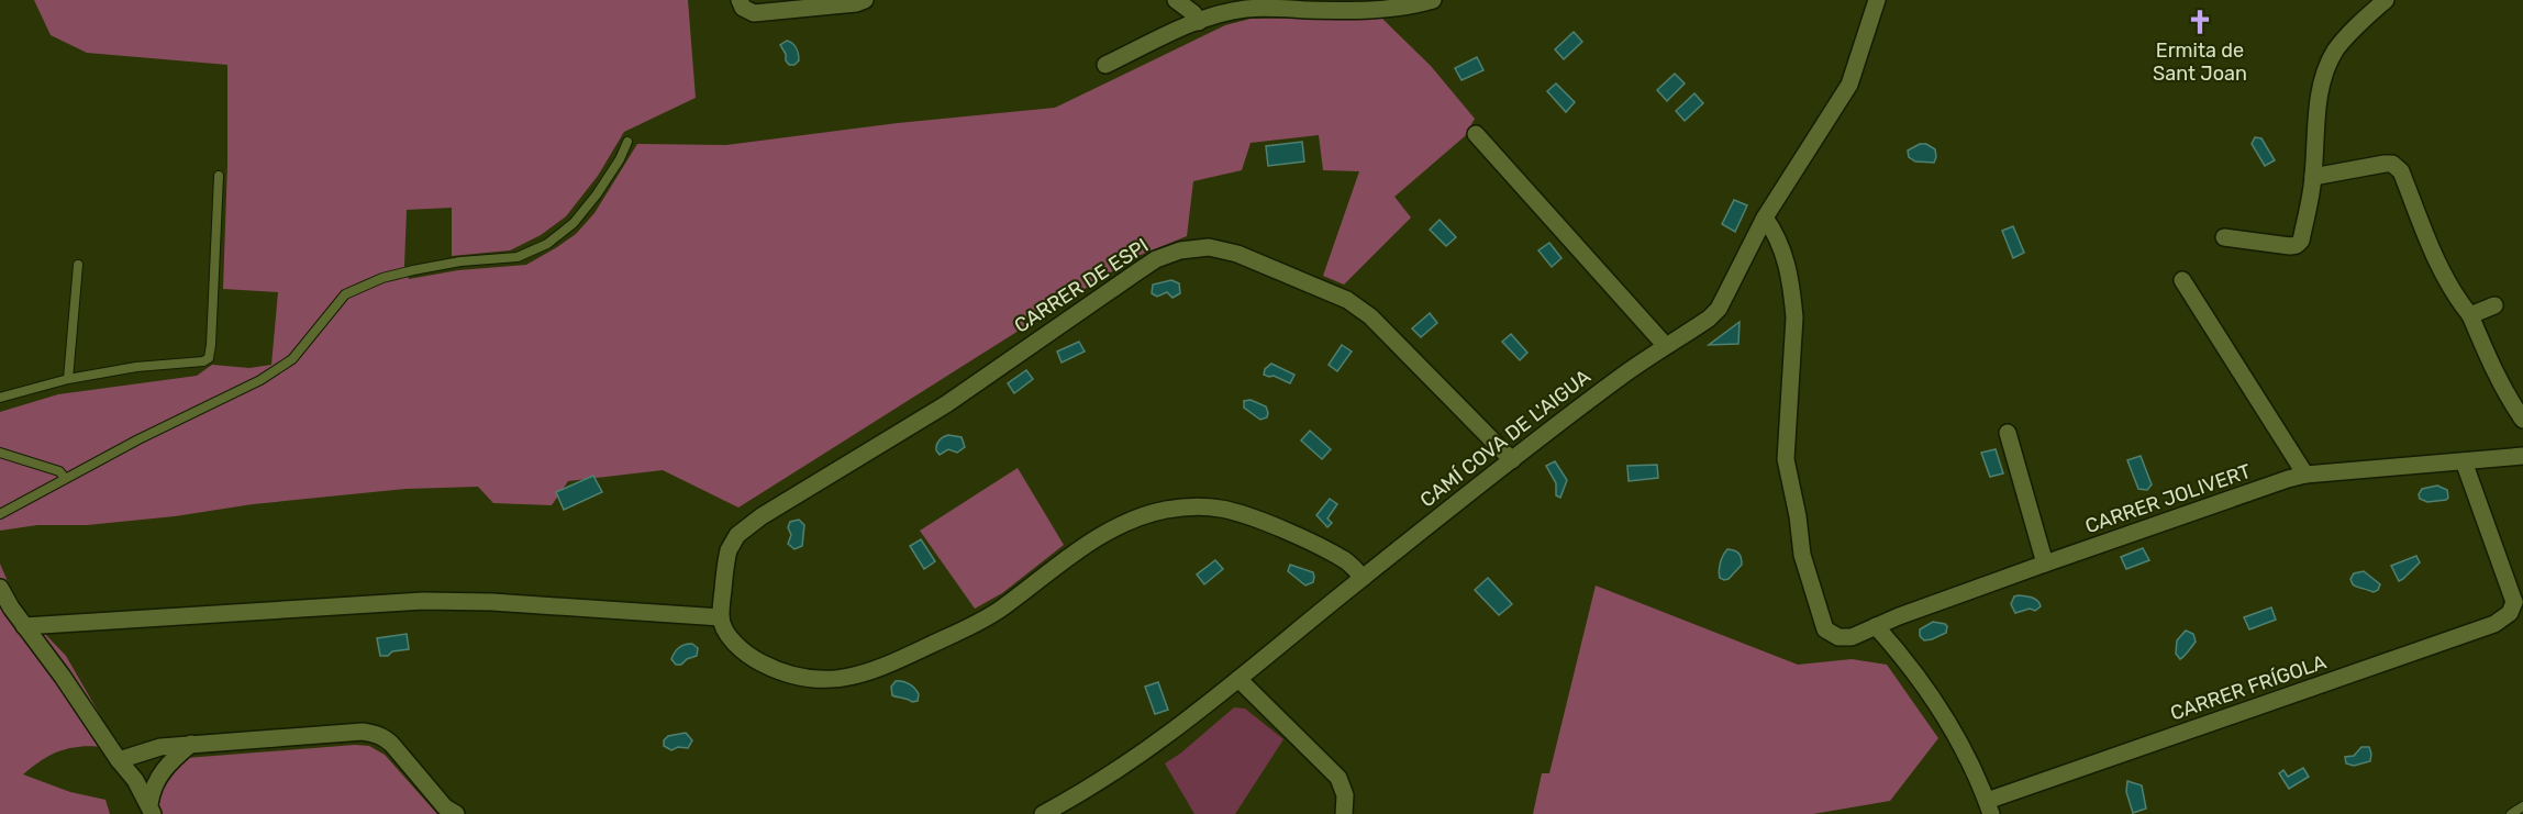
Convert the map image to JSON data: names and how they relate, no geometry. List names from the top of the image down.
{
  "streets": {
    "street": [
      "CARRER DE ESPI",
      "CAMÍ COVA DE L'AIGUA",
      "CARRER JOLIVERT",
      "CARRER FRÍGOLA"
    ]
  },
  "crossings": [
    ["CARRER DE ESPI", "CAMÍ COVA DE L'AIGUA"],
    ["CAMÍ COVA DE L'AIGUA", "CARRER JOLIVERT"]
  ],
  "places": {
    "church": ["Ermita de Sant Joan"]
  }
}
